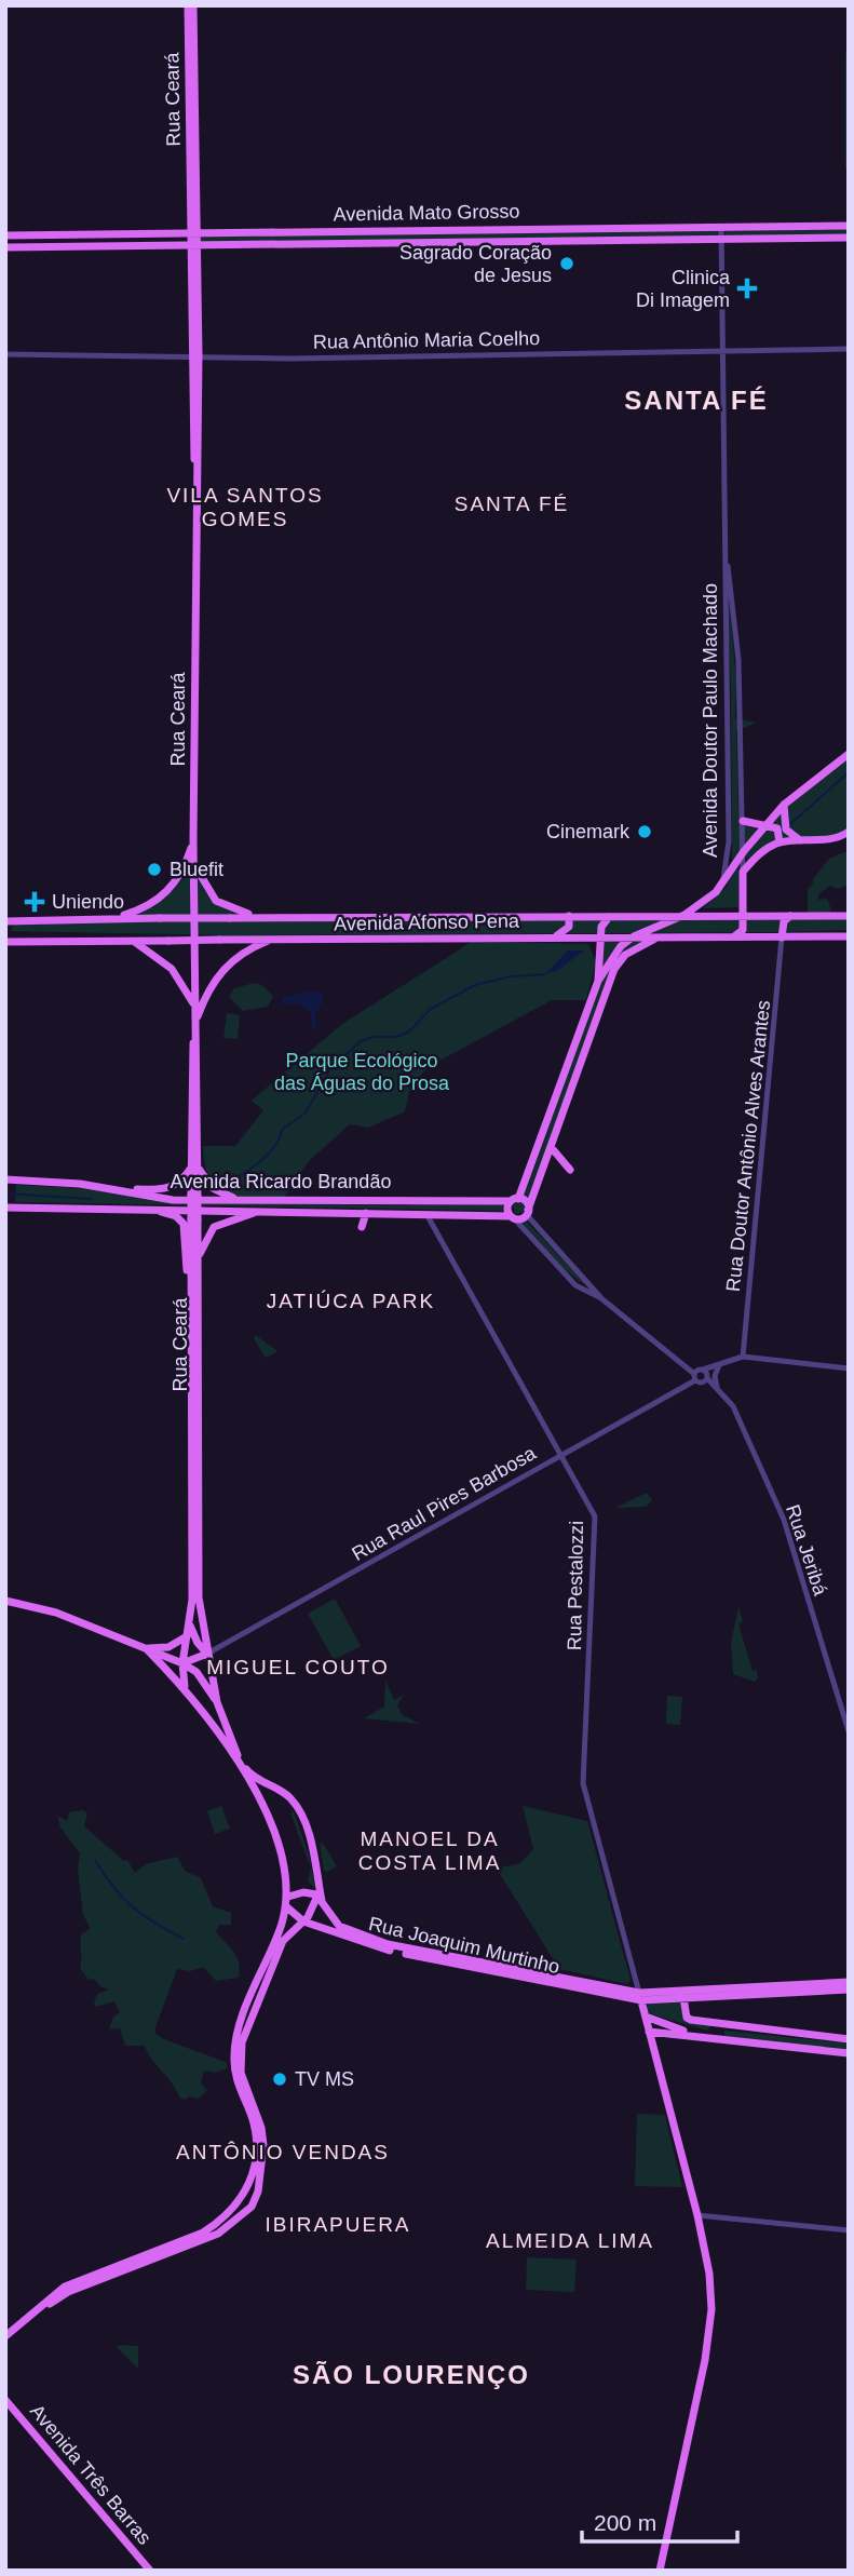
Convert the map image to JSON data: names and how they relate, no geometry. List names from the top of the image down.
{
  "streets": {
    "main road": [
      "Rua Ceará",
      "Avenida Mato Grosso",
      "Avenida Afonso Pena",
      "Avenida Ricardo Brandão",
      "Rua Joaquim Murtinho",
      "Avenida Três Barras"
    ],
    "street": [
      "Rua Antônio Maria Coelho",
      "Avenida Doutor Paulo Machado",
      "Rua Doutor Antônio Alves Arantes",
      "Rua Raul Pires Barbosa",
      "Rua Jeribá",
      "Rua Pestalozzi"
    ]
  },
  "crossings": [
    ["Rua Ceará", "Avenida Mato Grosso"],
    ["Rua Ceará", "Rua Antônio Maria Coelho"],
    ["Rua Ceará", "Rua Raul Pires Barbosa"],
    ["Avenida Afonso Pena", "Rua Doutor Antônio Alves Arantes"],
    ["Rua Doutor Antônio Alves Arantes", "Rua Raul Pires Barbosa"],
    ["Avenida Ricardo Brandão", "Rua Pestalozzi"],
    ["Rua Raul Pires Barbosa", "Rua Pestalozzi"],
    ["Rua Pestalozzi", "Rua Joaquim Murtinho"]
  ],
  "districts": [
    "SANTA FÉ",
    "VILA SANTOS GOMES",
    "SANTA FÉ",
    "JATIÚCA PARK",
    "MIGUEL COUTO",
    "MANOEL DA COSTA LIMA",
    "ANTÔNIO VENDAS",
    "IBIRAPUERA",
    "ALMEIDA LIMA",
    "SÃO LOURENÇO"
  ],
  "parks": ["Parque Ecológico das Águas do Prosa"],
  "places": {
    "other": [
      "Sagrado Coração de Jesus",
      "Cinemark",
      "Bluefit",
      "TV MS"
    ],
    "health": ["Clinica Di Imagem", "Uniendo"]
  },
  "scale_bar": "200 m"
}
